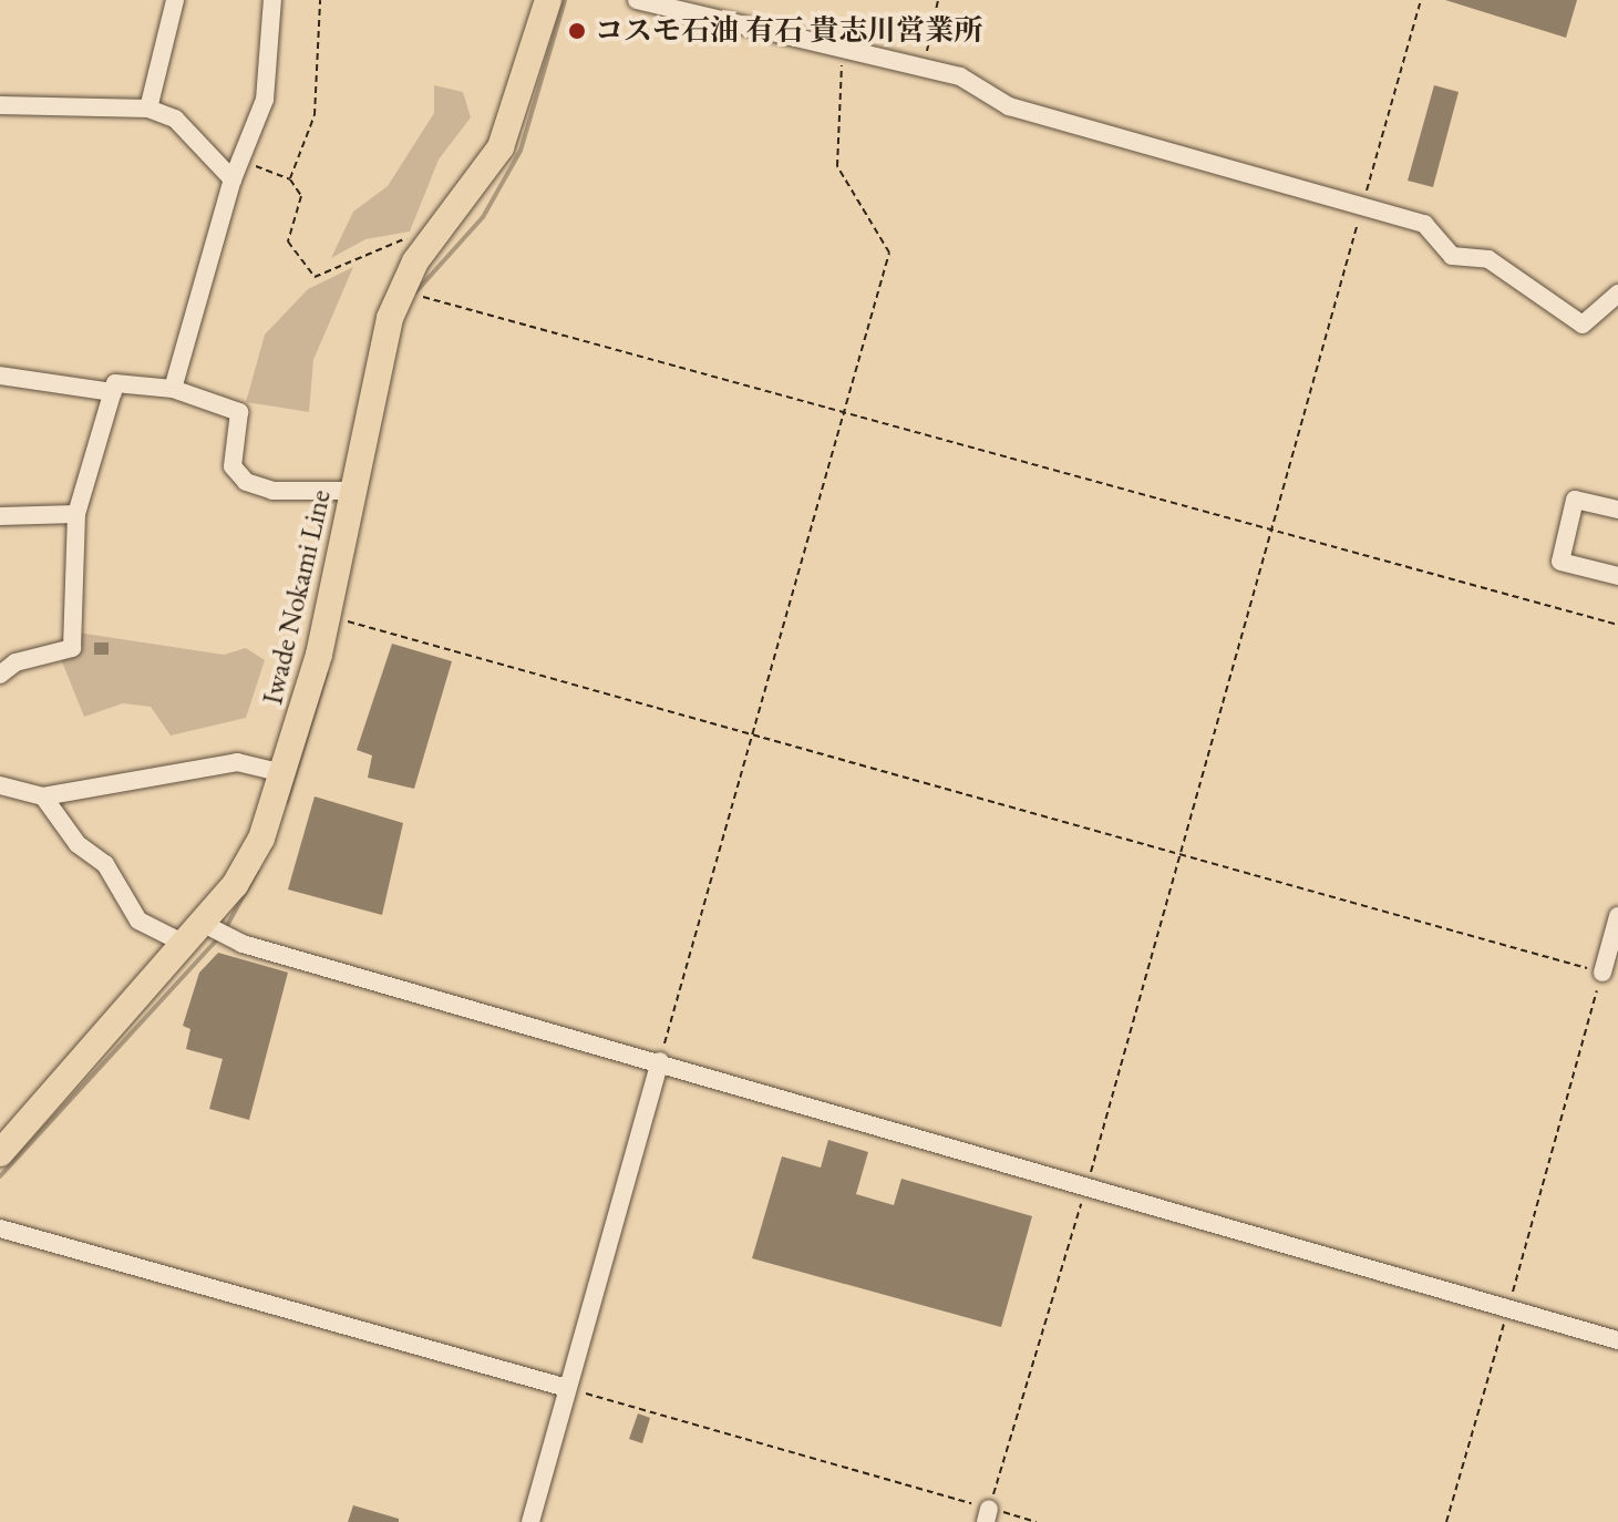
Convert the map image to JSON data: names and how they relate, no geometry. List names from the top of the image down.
{
  "streets": {
    "main road": ["Iwade Nokami Line"]
  },
  "places": ["コスモ石油 有石 貴志川営業所"]
}
